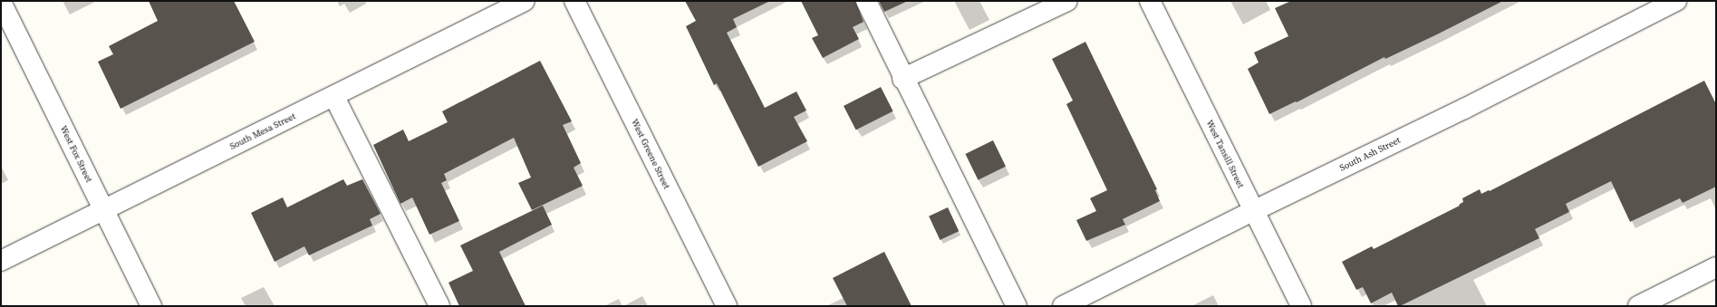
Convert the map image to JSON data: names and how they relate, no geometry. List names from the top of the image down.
{
  "streets": {
    "street": [
      "South Mesa Street",
      "West Fox Street",
      "West Greene Street",
      "West Tansill Street",
      "South Ash Street"
    ]
  },
  "crossings": [
    ["South Mesa Street", "West Fox Street"],
    ["West Tansill Street", "South Ash Street"]
  ]
}
